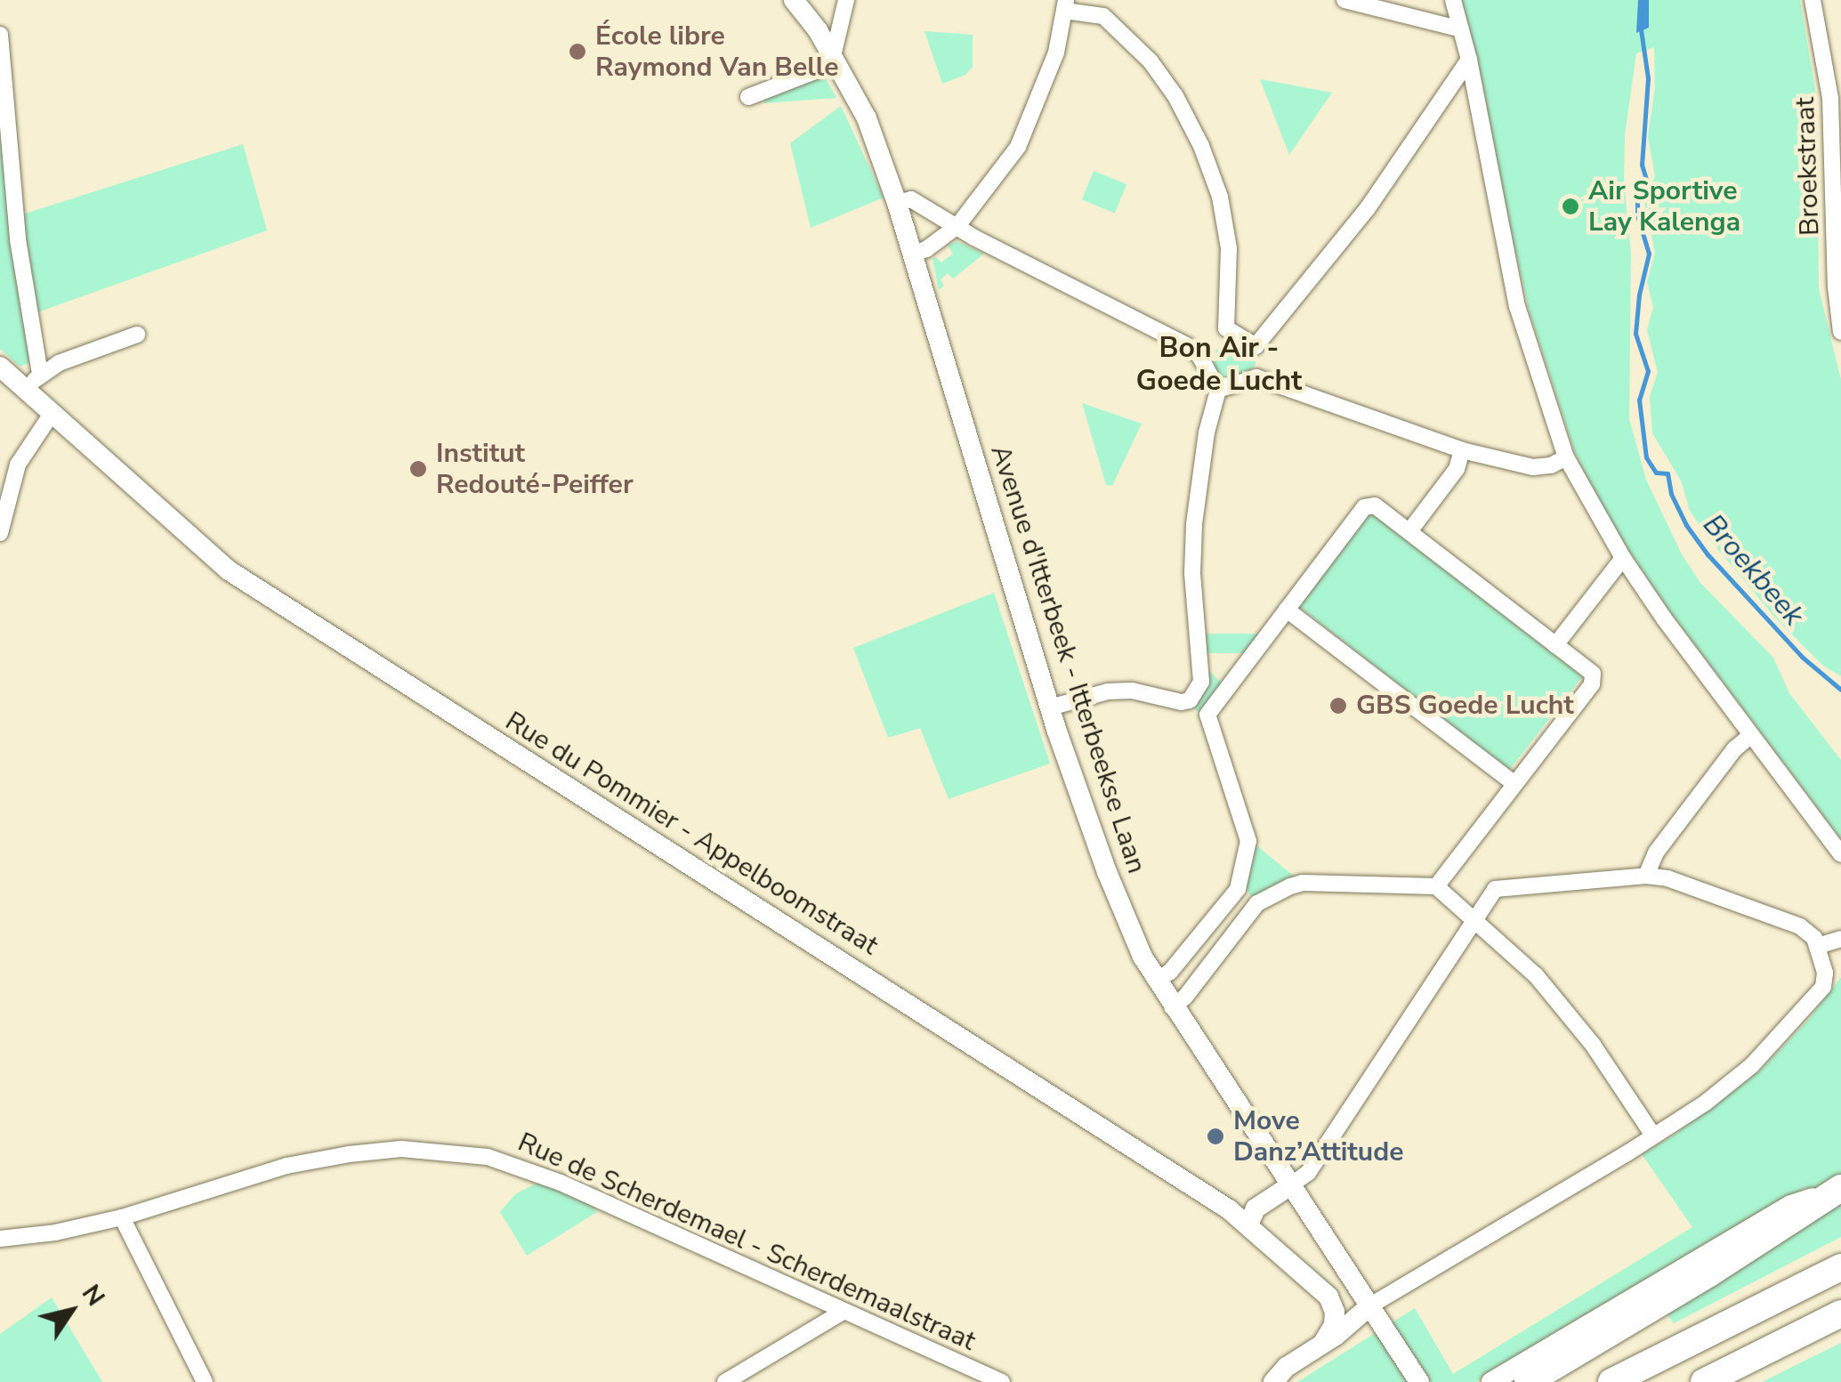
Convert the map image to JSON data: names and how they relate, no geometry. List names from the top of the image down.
{
  "streets": {
    "main road": ["Avenue d'Itterbeek - Itterbeekse Laan", "Rue du Pommier - Appelboomstraat"],
    "street": ["Broekstraat", "Rue de Scherdemael - Scherdemaalstraat"]
  },
  "districts": ["Bon Air - Goede Lucht"],
  "water": ["Broekbeek"],
  "places": [
    "École libre Raymond Van Belle",
    "Air Sportive Lay Kalenga",
    "Institut Redouté-Peiffer",
    "GBS Goede Lucht",
    "Move Danz’Attitude"
  ],
  "north": "top right"
}
